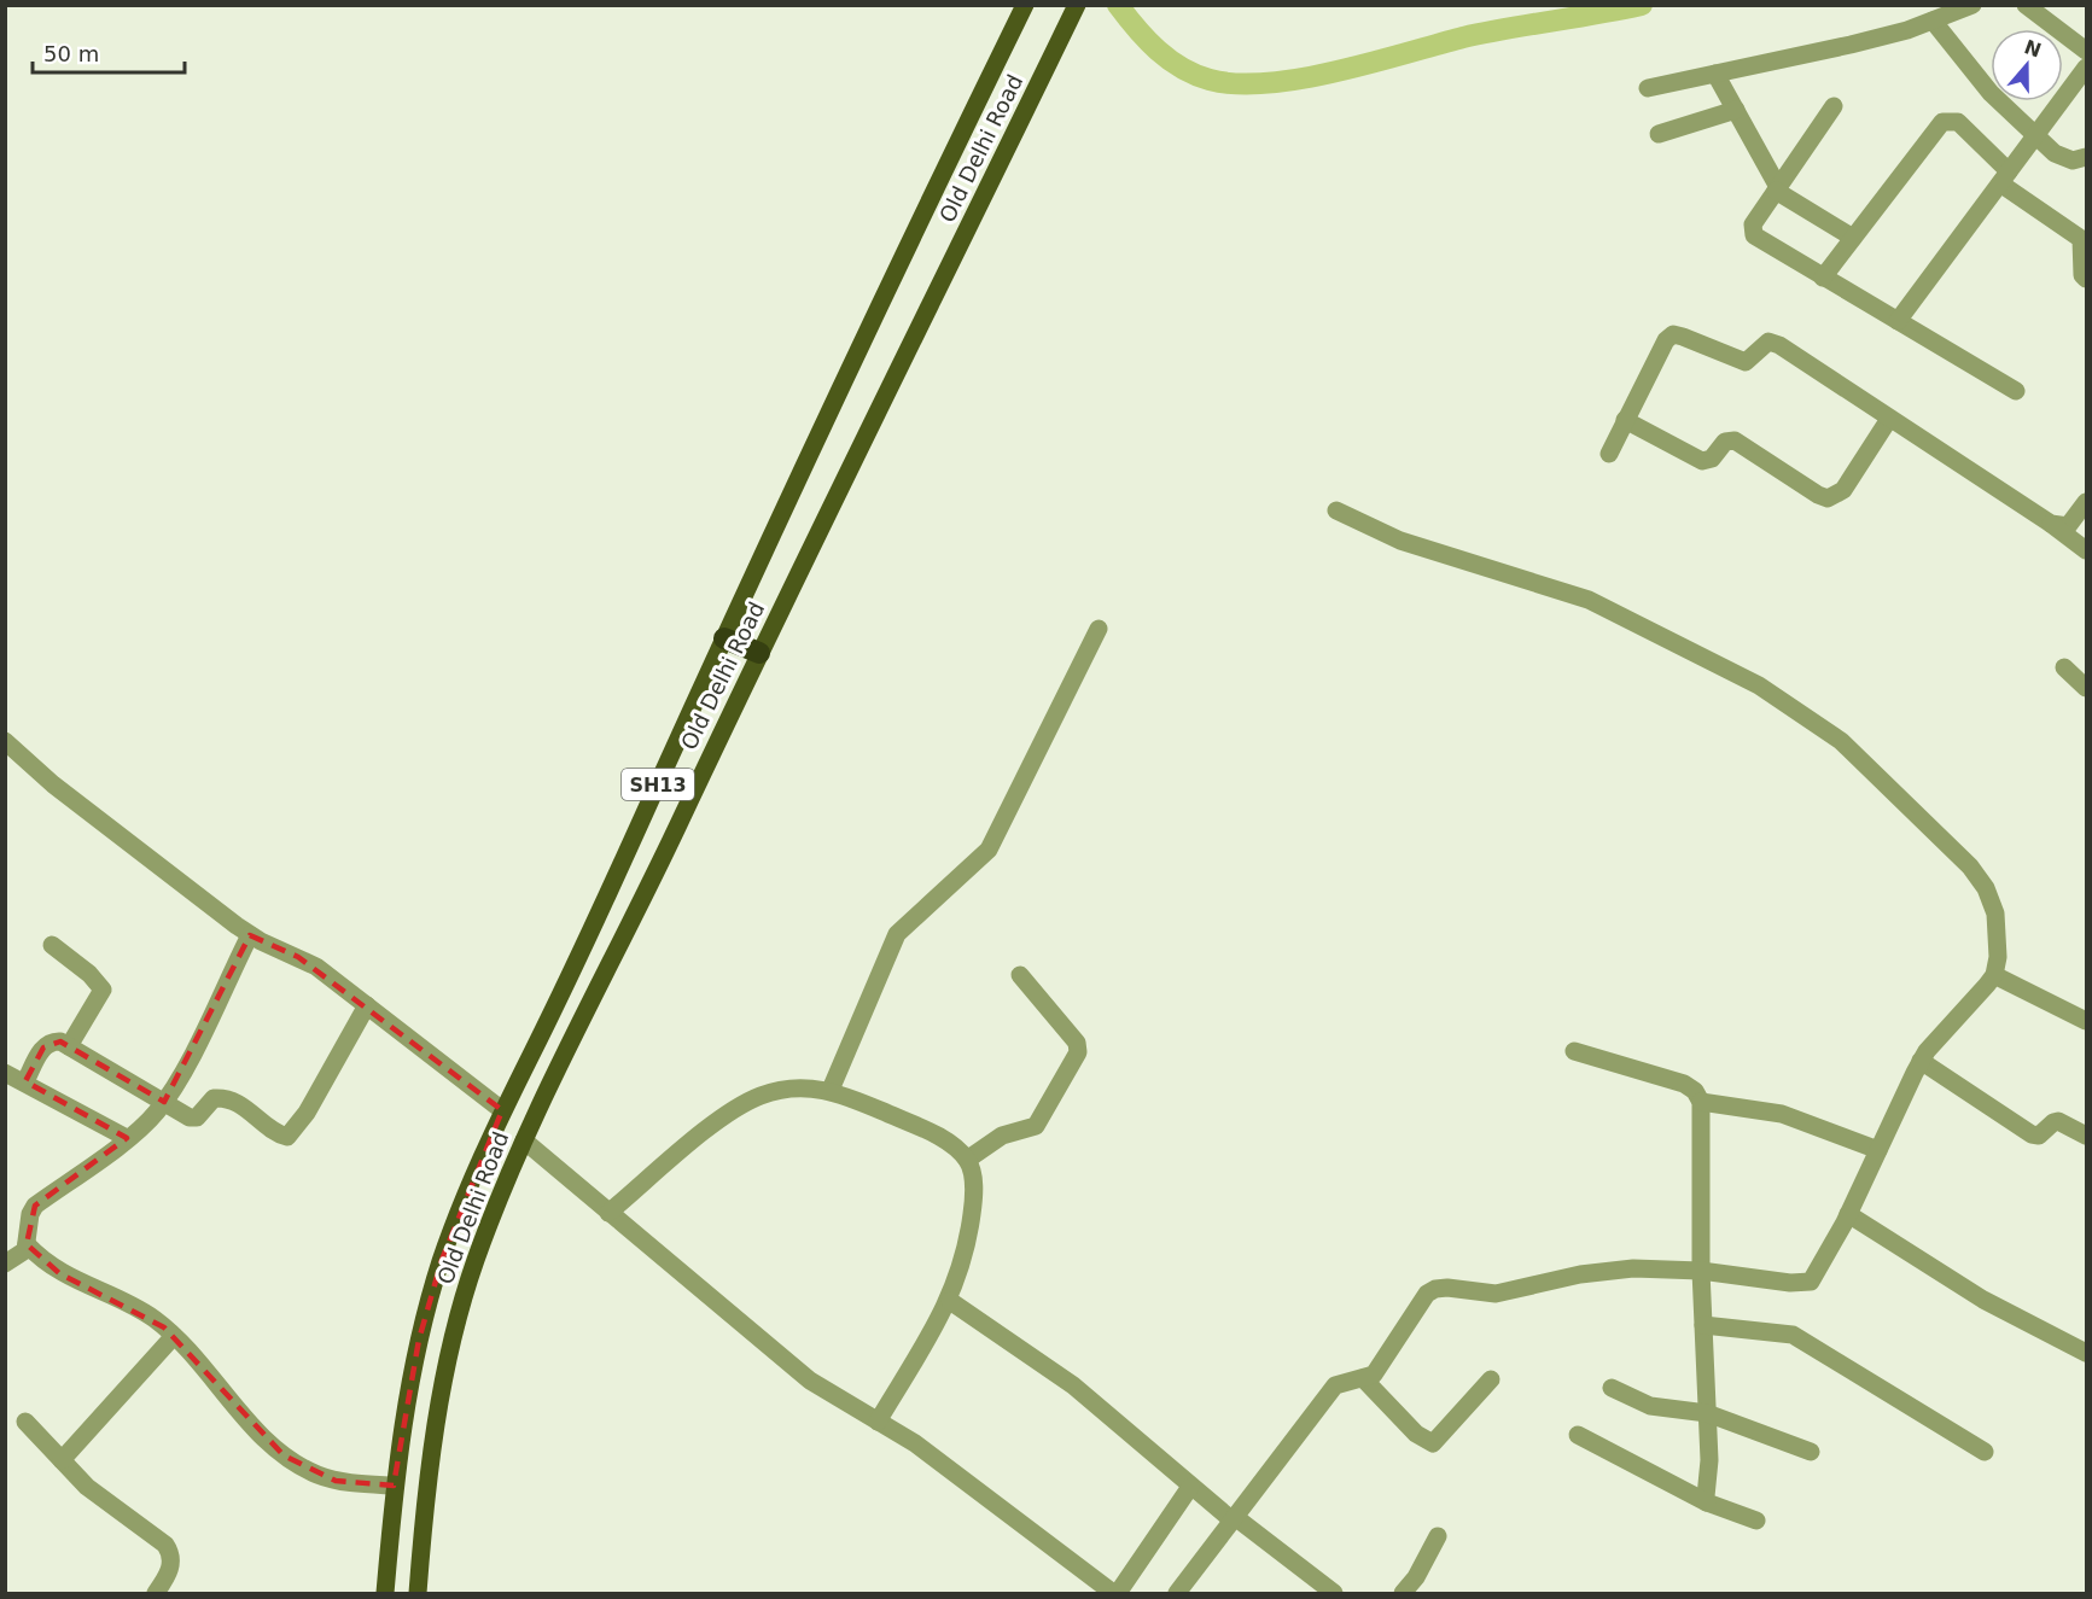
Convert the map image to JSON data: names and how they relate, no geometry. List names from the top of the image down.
{
  "streets": {
    "main road": ["Old Delhi Road", "SH13"]
  },
  "scale_bar": "50 m",
  "north": "top"
}
